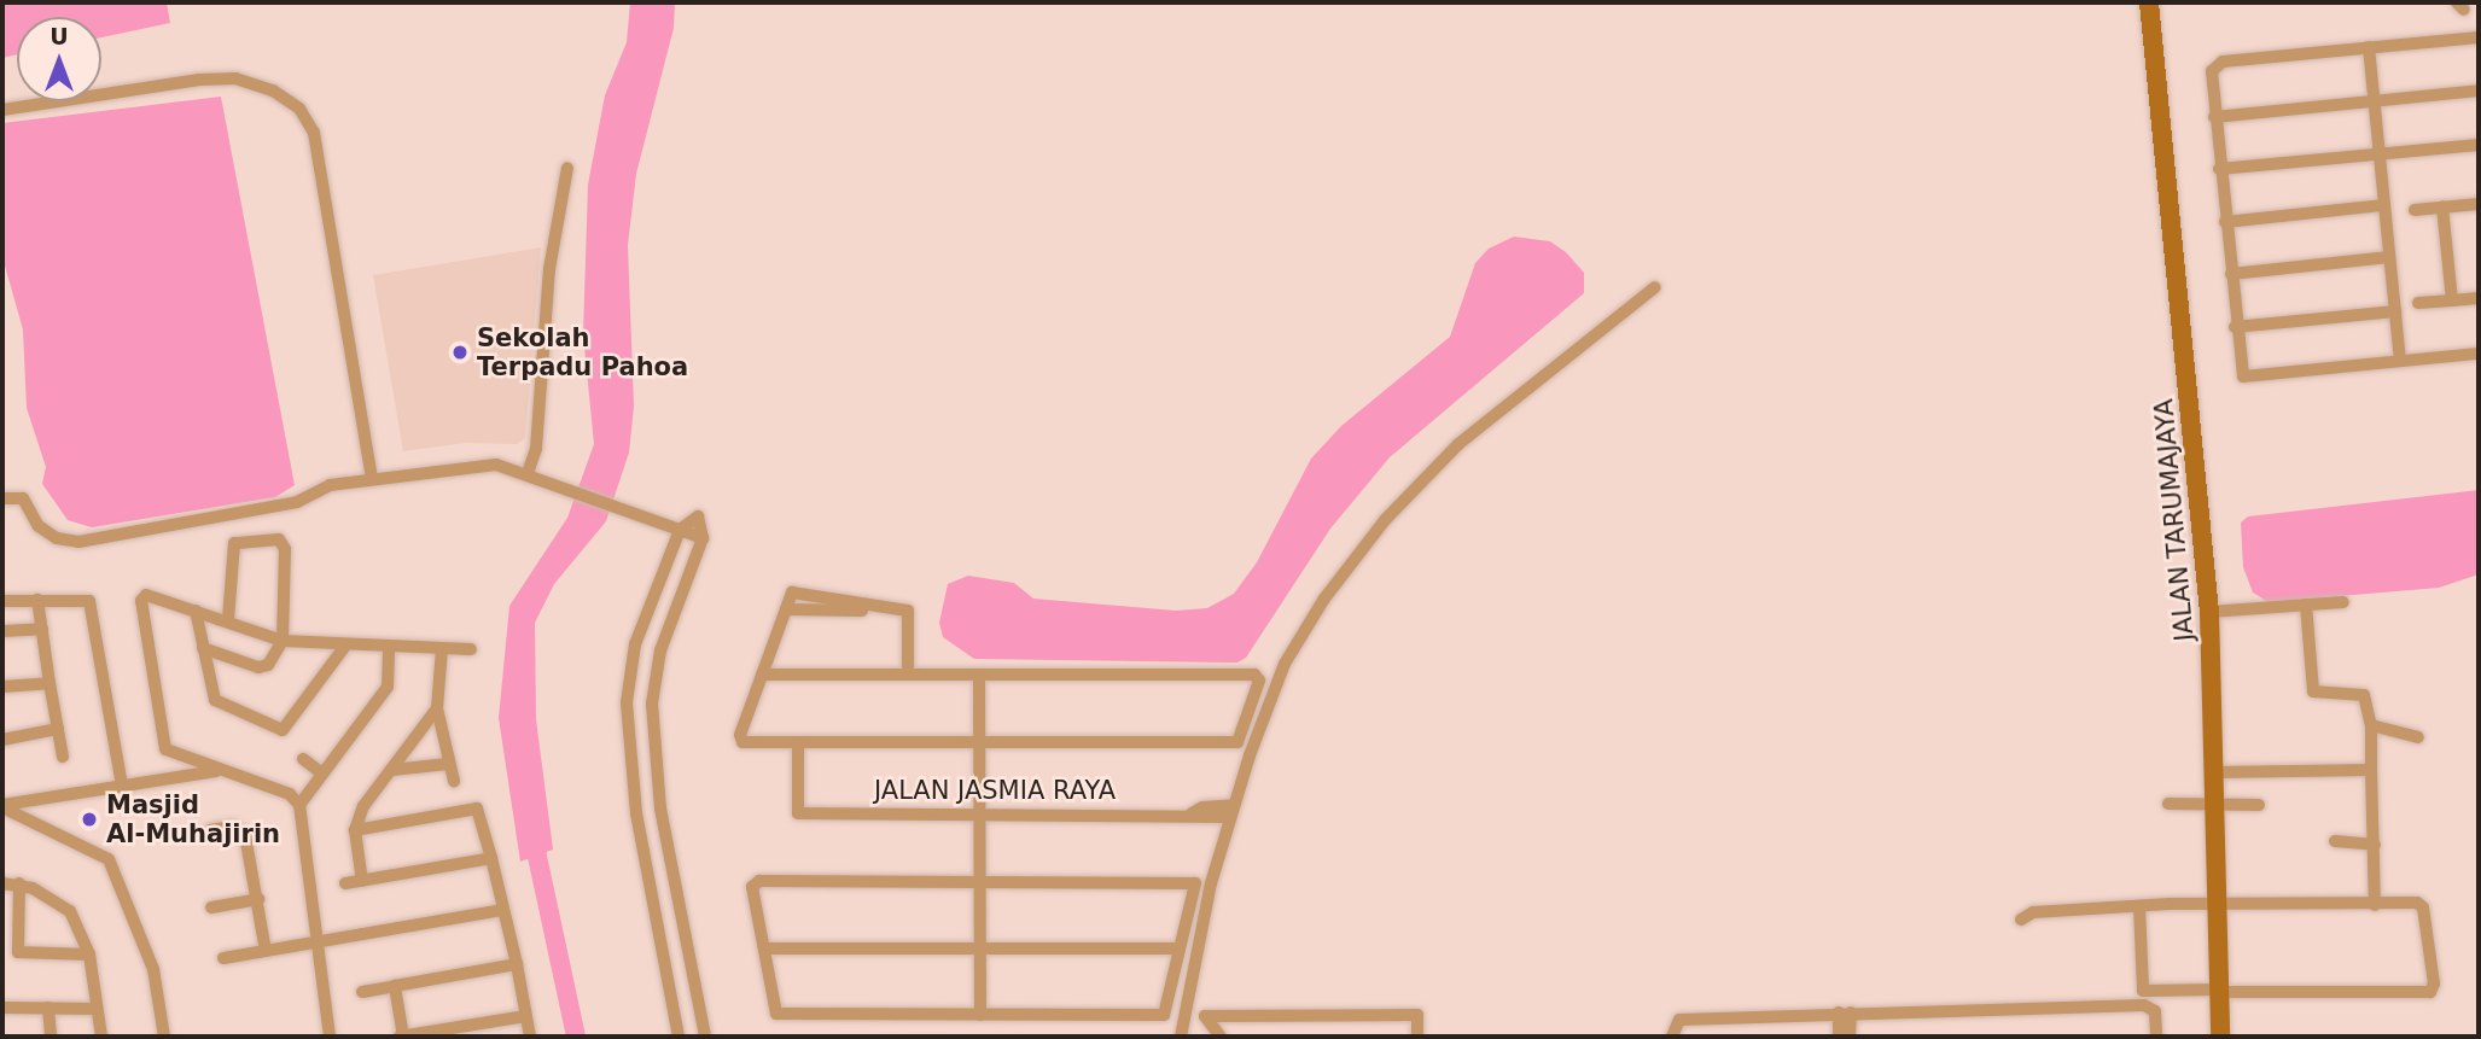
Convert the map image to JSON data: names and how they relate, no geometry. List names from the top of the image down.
{
  "streets": {
    "street": ["JALAN TARUMAJAYA", "JALAN JASMIA RAYA"]
  },
  "places": ["Sekolah Terpadu Pahoa", "Masjid Al-Muhajirin"],
  "north": "top"
}
